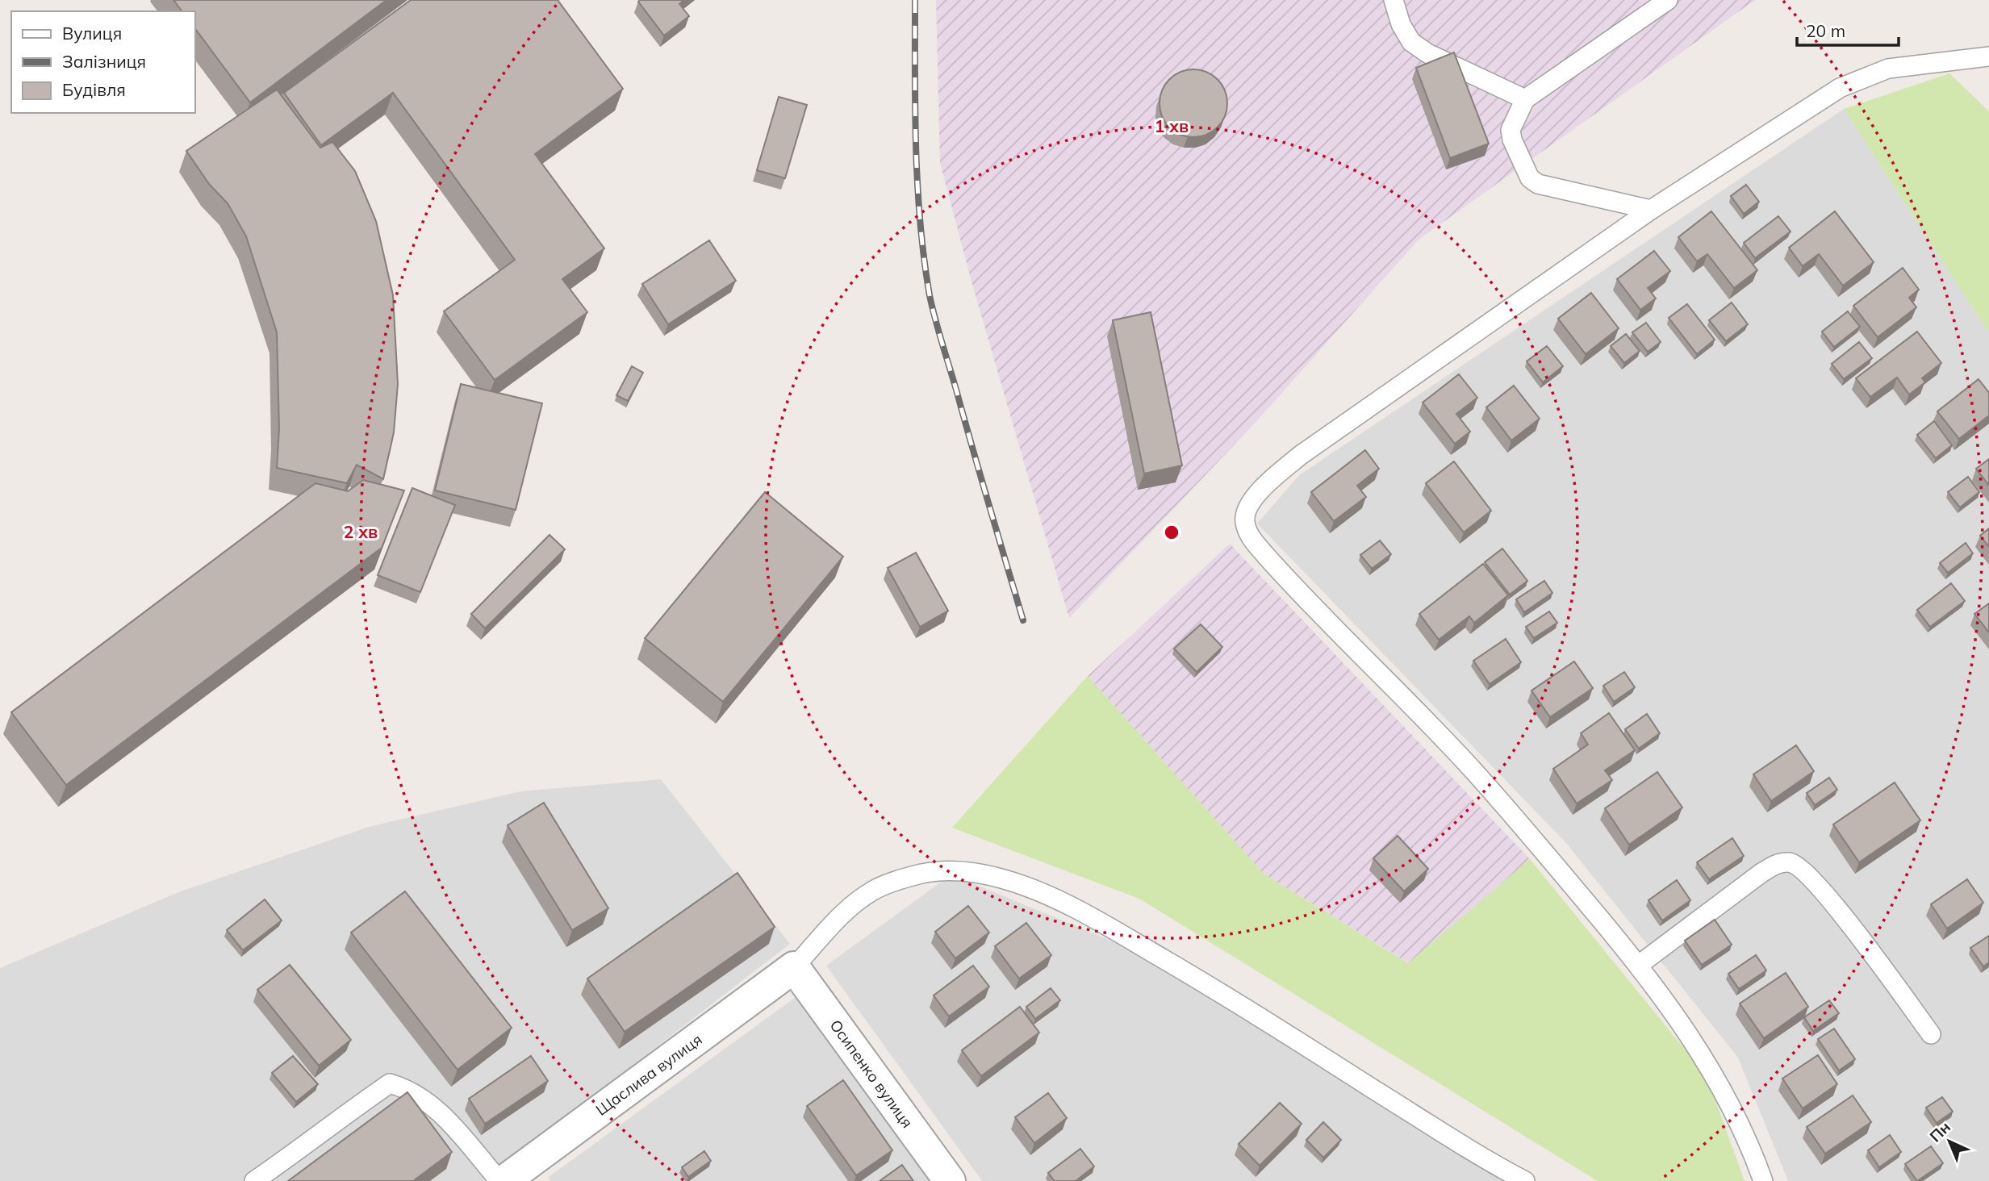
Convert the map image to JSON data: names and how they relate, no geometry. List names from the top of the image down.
{
  "streets": {
    "street": ["Осипенко вулиця", "Щаслива вулиця"]
  },
  "crossings": [
    ["Осипенко вулиця", "Щаслива вулиця"]
  ],
  "legend": ["Вулиця", "Залізниця", "Будівля"],
  "scale_bar": "20 m",
  "north": "top left",
  "rings": ["1 хв", "2 хв"]
}
